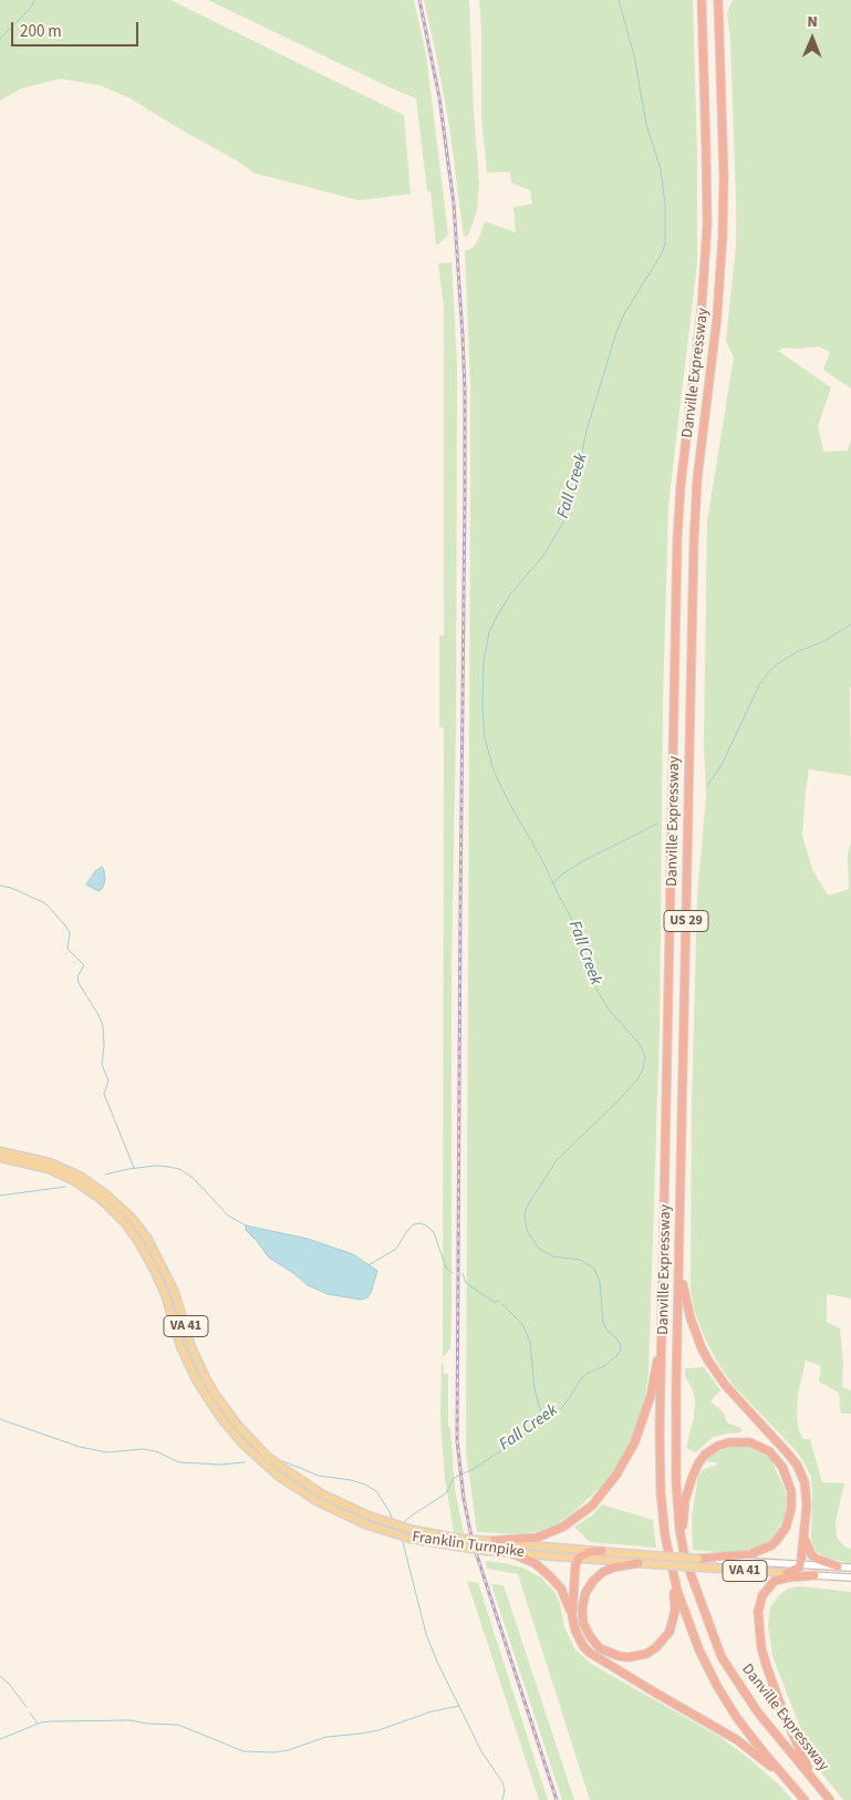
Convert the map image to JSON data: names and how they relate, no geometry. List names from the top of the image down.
{
  "streets": {
    "highway": ["Danville Expressway", "US 29"],
    "main road": ["VA 41", "Franklin Turnpike"]
  },
  "water": ["Fall Creek"],
  "scale_bar": "200 m",
  "north": "top"
}
